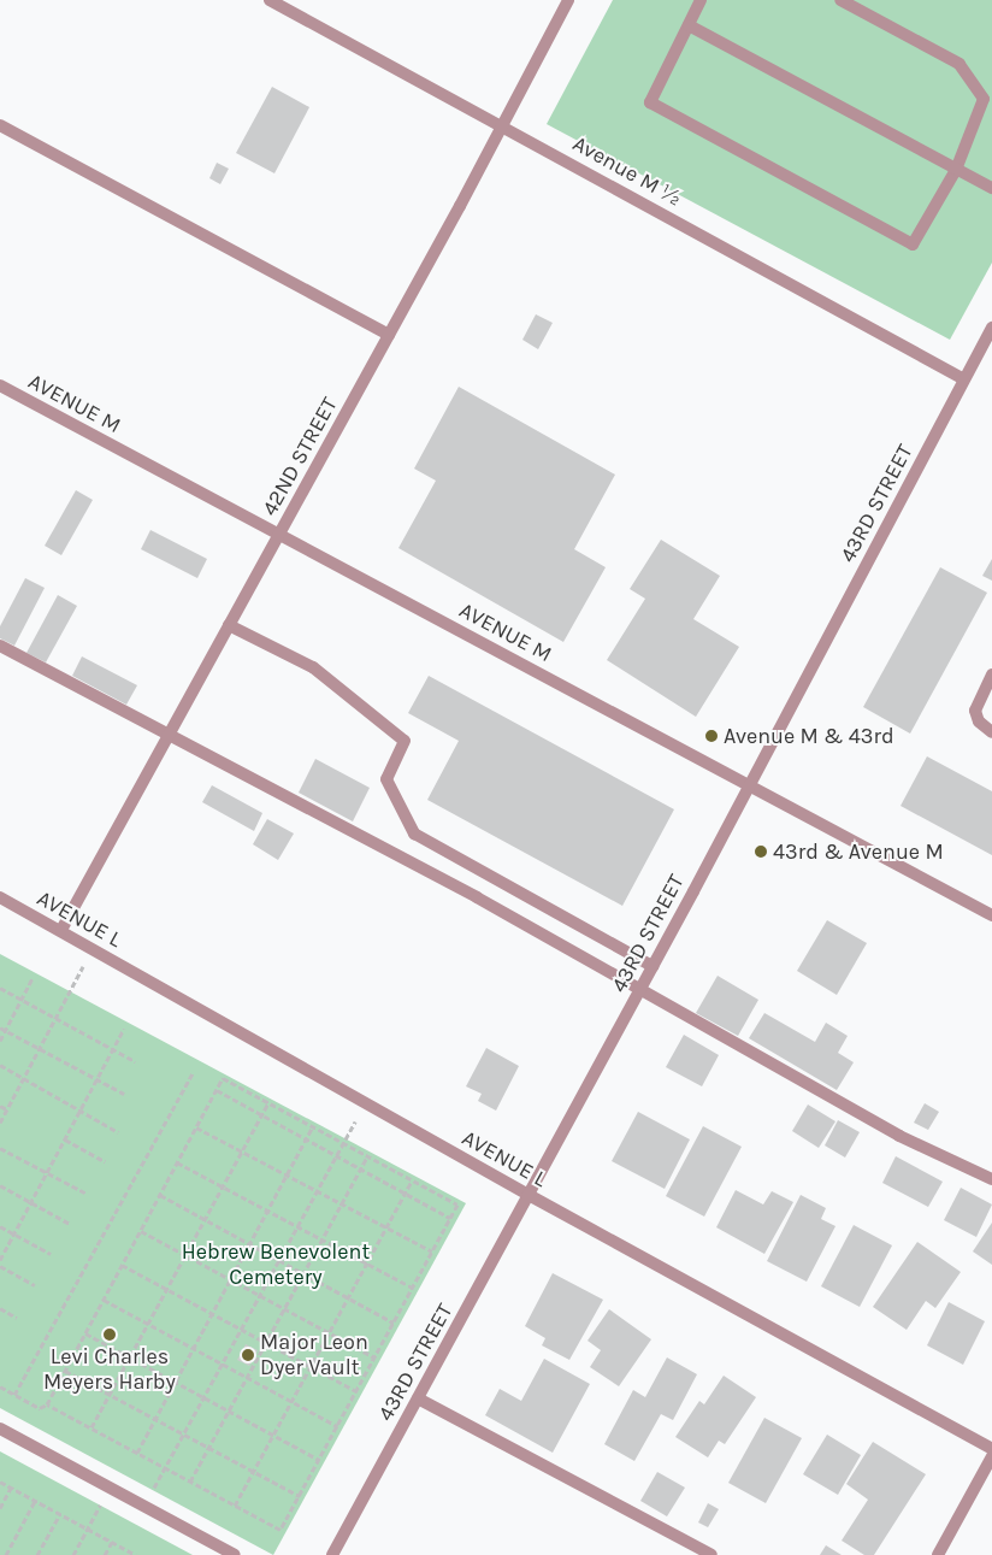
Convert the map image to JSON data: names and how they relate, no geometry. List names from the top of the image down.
{
  "streets": {
    "street": [
      "Avenue M ½",
      "AVENUE M",
      "42ND STREET",
      "43RD STREET",
      "AVENUE L"
    ]
  },
  "crossings": [
    ["Avenue M ½", "42ND STREET"],
    ["Avenue M ½", "43RD STREET"],
    ["AVENUE M", "42ND STREET"],
    ["AVENUE M", "43RD STREET"],
    ["42ND STREET", "AVENUE L"],
    ["43RD STREET", "AVENUE L"]
  ],
  "parks": ["Hebrew Benevolent Cemetery"],
  "places": [
    "Avenue M & 43rd",
    "43rd & Avenue M",
    "Levi Charles Meyers Harby",
    "Major Leon Dyer Vault"
  ]
}
